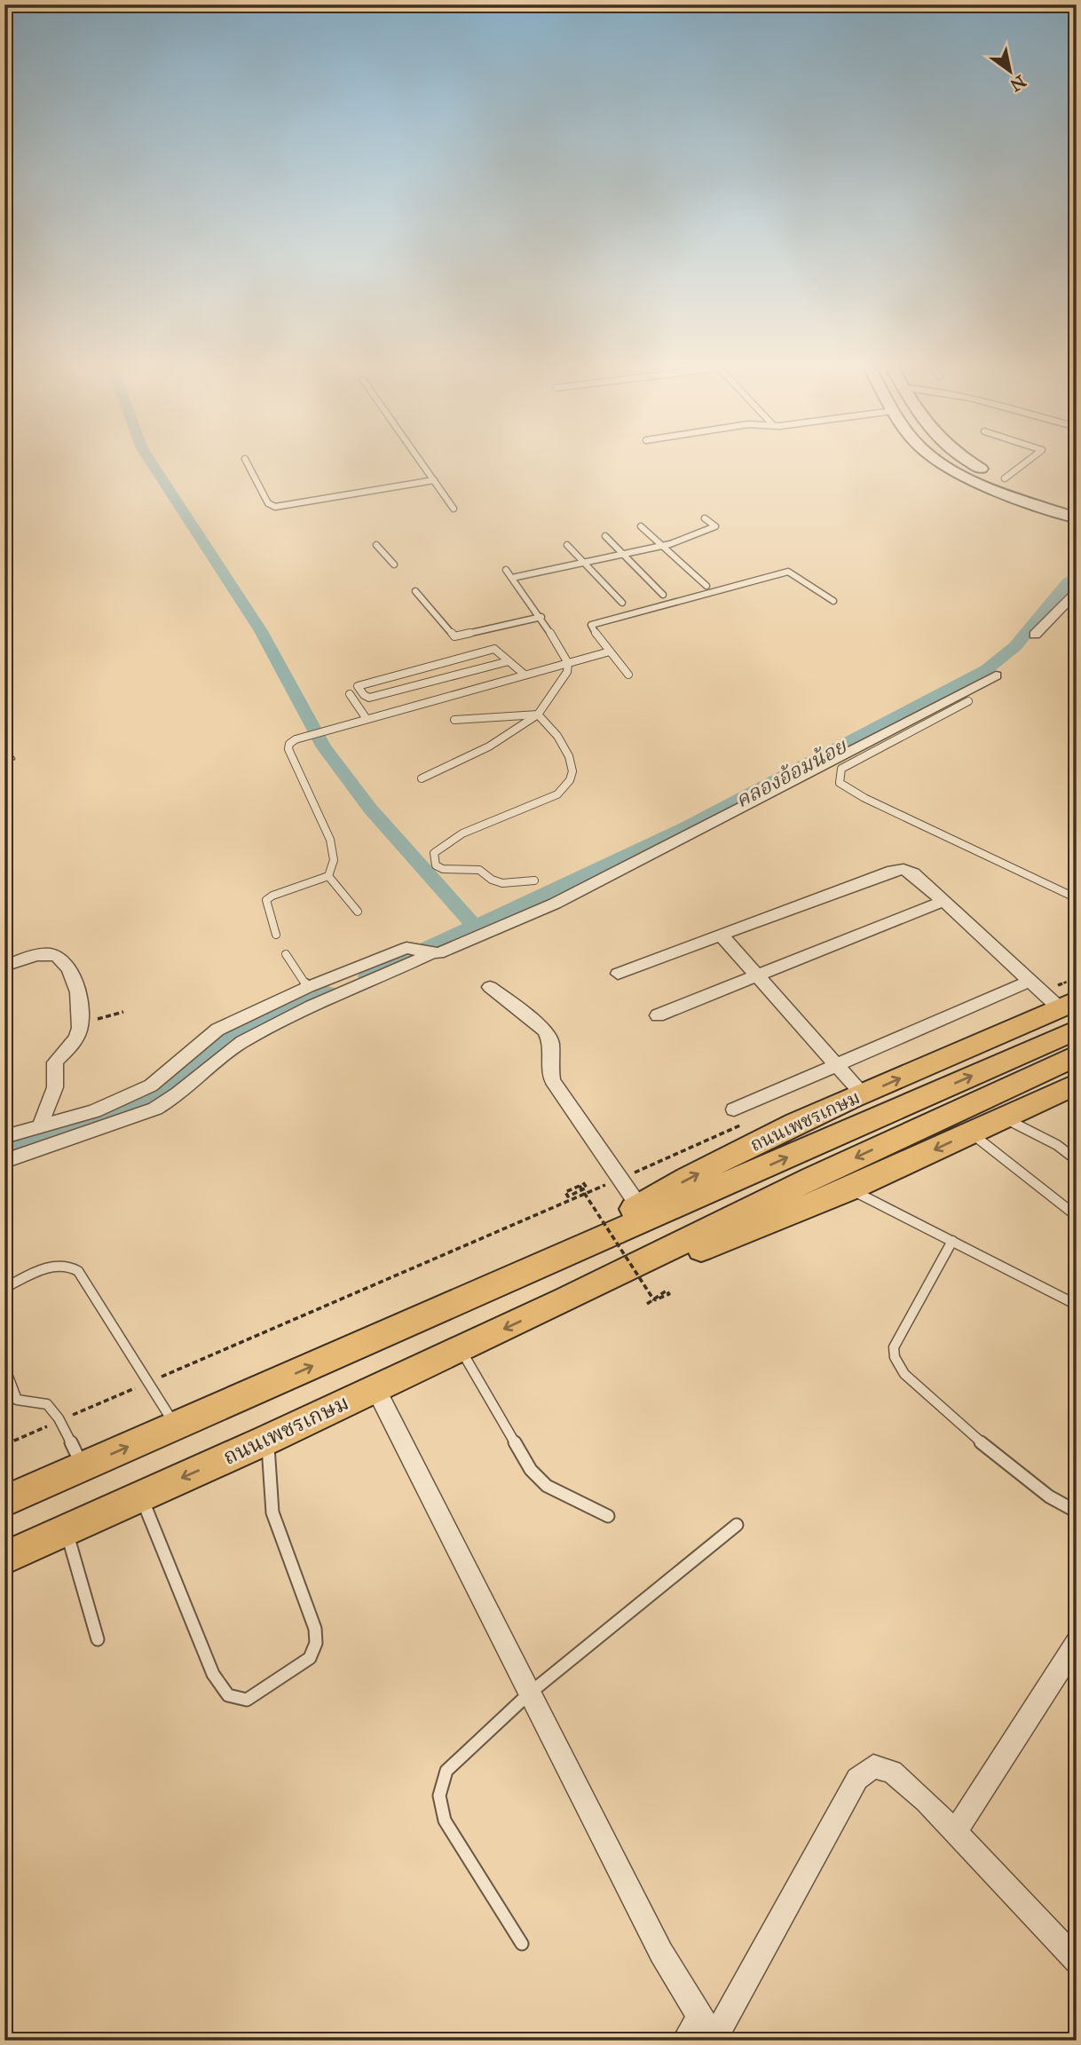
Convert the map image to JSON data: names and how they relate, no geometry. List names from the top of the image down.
{
  "streets": {
    "main road": ["ถนนเพชรเกษม"]
  },
  "water": ["คลองอ้อมน้อย"],
  "north": "bottom right"
}
